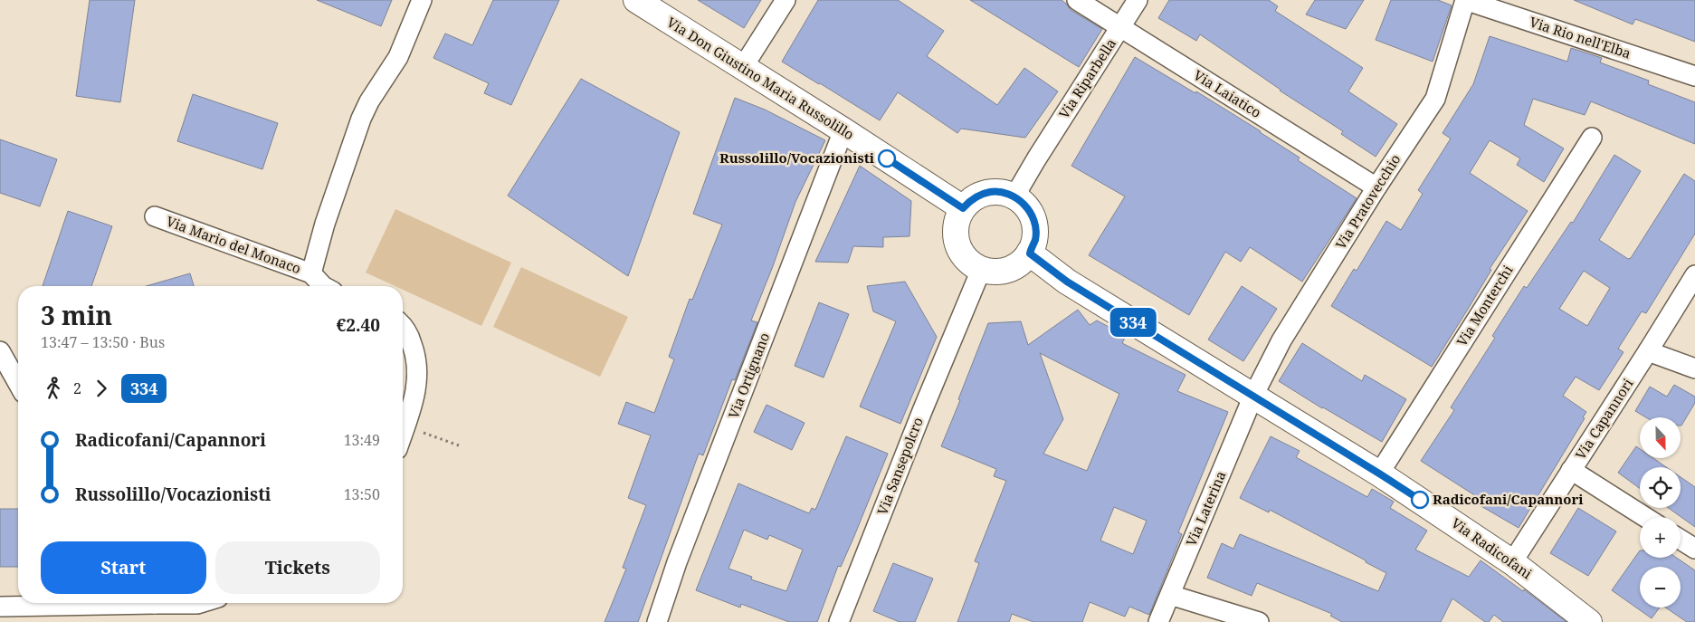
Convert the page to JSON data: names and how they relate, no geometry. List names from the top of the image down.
{
  "streets": {
    "street": [
      "Via Rio nell'Elba",
      "Via Don Giustino Maria Russolillo",
      "Via Riparbella",
      "Via Laiatico",
      "Via Pratovecchio",
      "Via Mario del Monaco",
      "Via Monterchi",
      "Via Ortignano",
      "Via Capannori",
      "Via Sansepolcro",
      "Via Laterina",
      "Via Radicofani"
    ]
  },
  "crossings": [
    ["Via Rio nell'Elba", "Via Pratovecchio"],
    ["Via Don Giustino Maria Russolillo", "Via Riparbella"],
    ["Via Don Giustino Maria Russolillo", "Via Ortignano"],
    ["Via Don Giustino Maria Russolillo", "Via Sansepolcro"],
    ["Via Don Giustino Maria Russolillo", "Via Radicofani"],
    ["Via Riparbella", "Via Laiatico"],
    ["Via Riparbella", "Via Sansepolcro"],
    ["Via Riparbella", "Via Radicofani"],
    ["Via Laiatico", "Via Pratovecchio"],
    ["Via Pratovecchio", "Via Laterina"],
    ["Via Pratovecchio", "Via Radicofani"],
    ["Via Monterchi", "Via Radicofani"],
    ["Via Capannori", "Via Radicofani"],
    ["Via Sansepolcro", "Via Radicofani"],
    ["Via Laterina", "Via Radicofani"]
  ],
  "places": ["Russolillo/Vocazionisti", "Radicofani/Capannori"],
  "lines": ["bus line 334"],
  "north": "bottom",
  "page": {
    "on_map": "334",
    "heading": ["3 min", "13:47 – 13:50 · Bus", "€2.40"],
    "legs": ["2", "334"],
    "list": [
      {
        "name": "Radicofani/Capannori",
        "value": "13:49"
      },
      {
        "name": "Russolillo/Vocazionisti",
        "value": "13:50"
      }
    ],
    "map_buttons": ["+", "−"],
    "buttons": ["Start", "Tickets"]
  }
}
